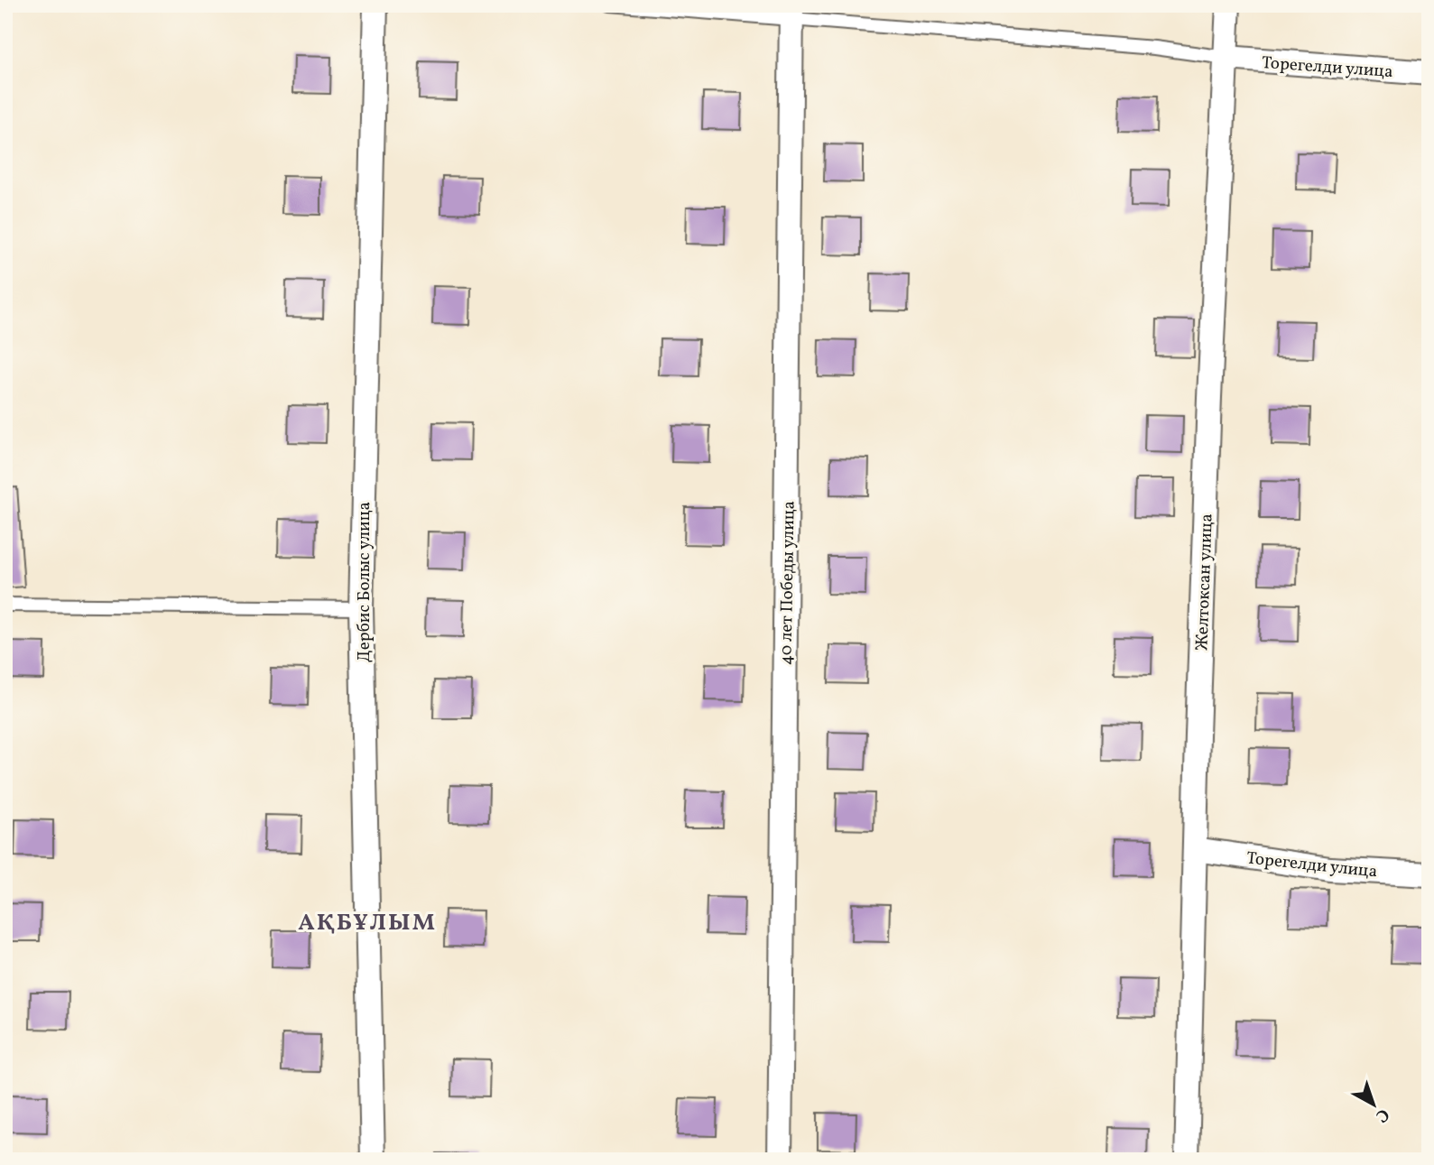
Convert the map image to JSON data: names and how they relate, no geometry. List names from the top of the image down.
{
  "streets": {
    "street": [
      "Торегелди улица",
      "Дербис Болыс улица",
      "Желтоксан улица",
      "40 лет Победы улица"
    ]
  },
  "crossings": [
    ["Торегелди улица", "Желтоксан улица"]
  ],
  "districts": ["АҚБҰЛЫМ"],
  "north": "bottom right"
}
